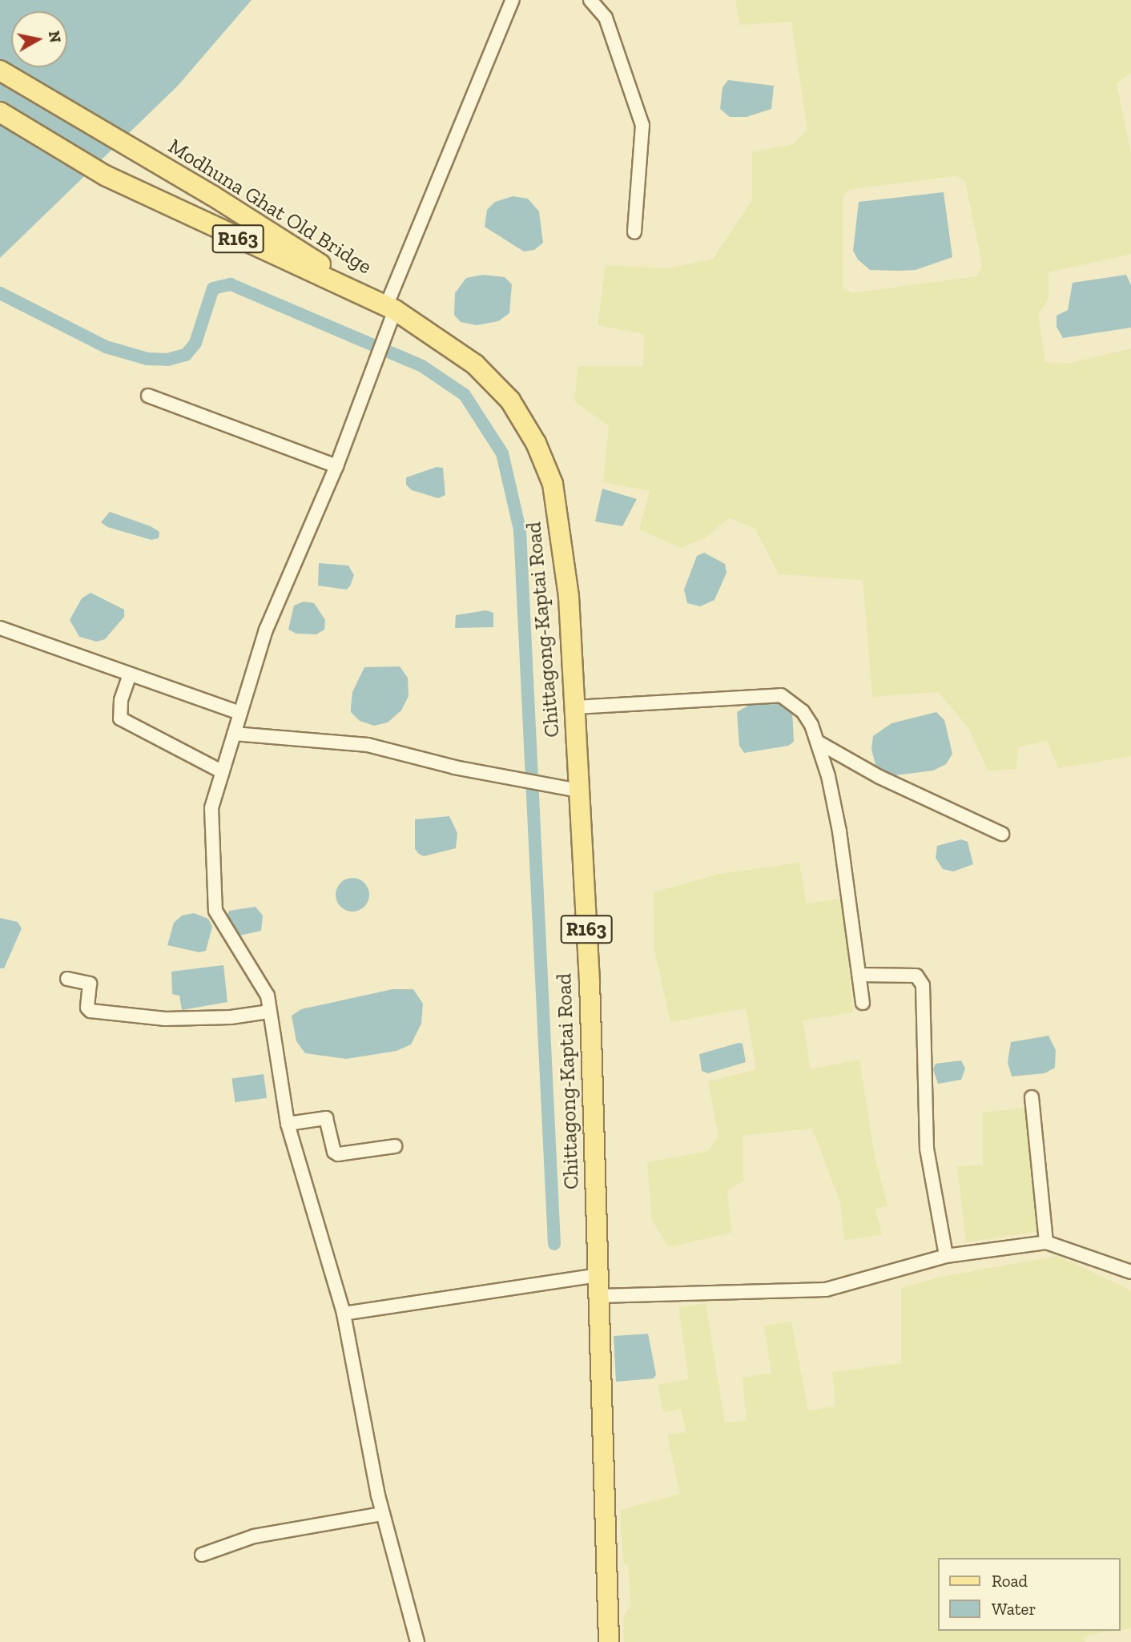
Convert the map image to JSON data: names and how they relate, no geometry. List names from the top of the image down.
{
  "streets": {
    "main road": ["Modhuna Ghat Old Bridge", "R163", "Chittagong-Kaptai Road"]
  },
  "crossings": [
    ["Modhuna Ghat Old Bridge", "R163"],
    ["Modhuna Ghat Old Bridge", "Chittagong-Kaptai Road"],
    ["R163", "Chittagong-Kaptai Road"]
  ],
  "legend": ["Road", "Water"],
  "north": "right"
}
